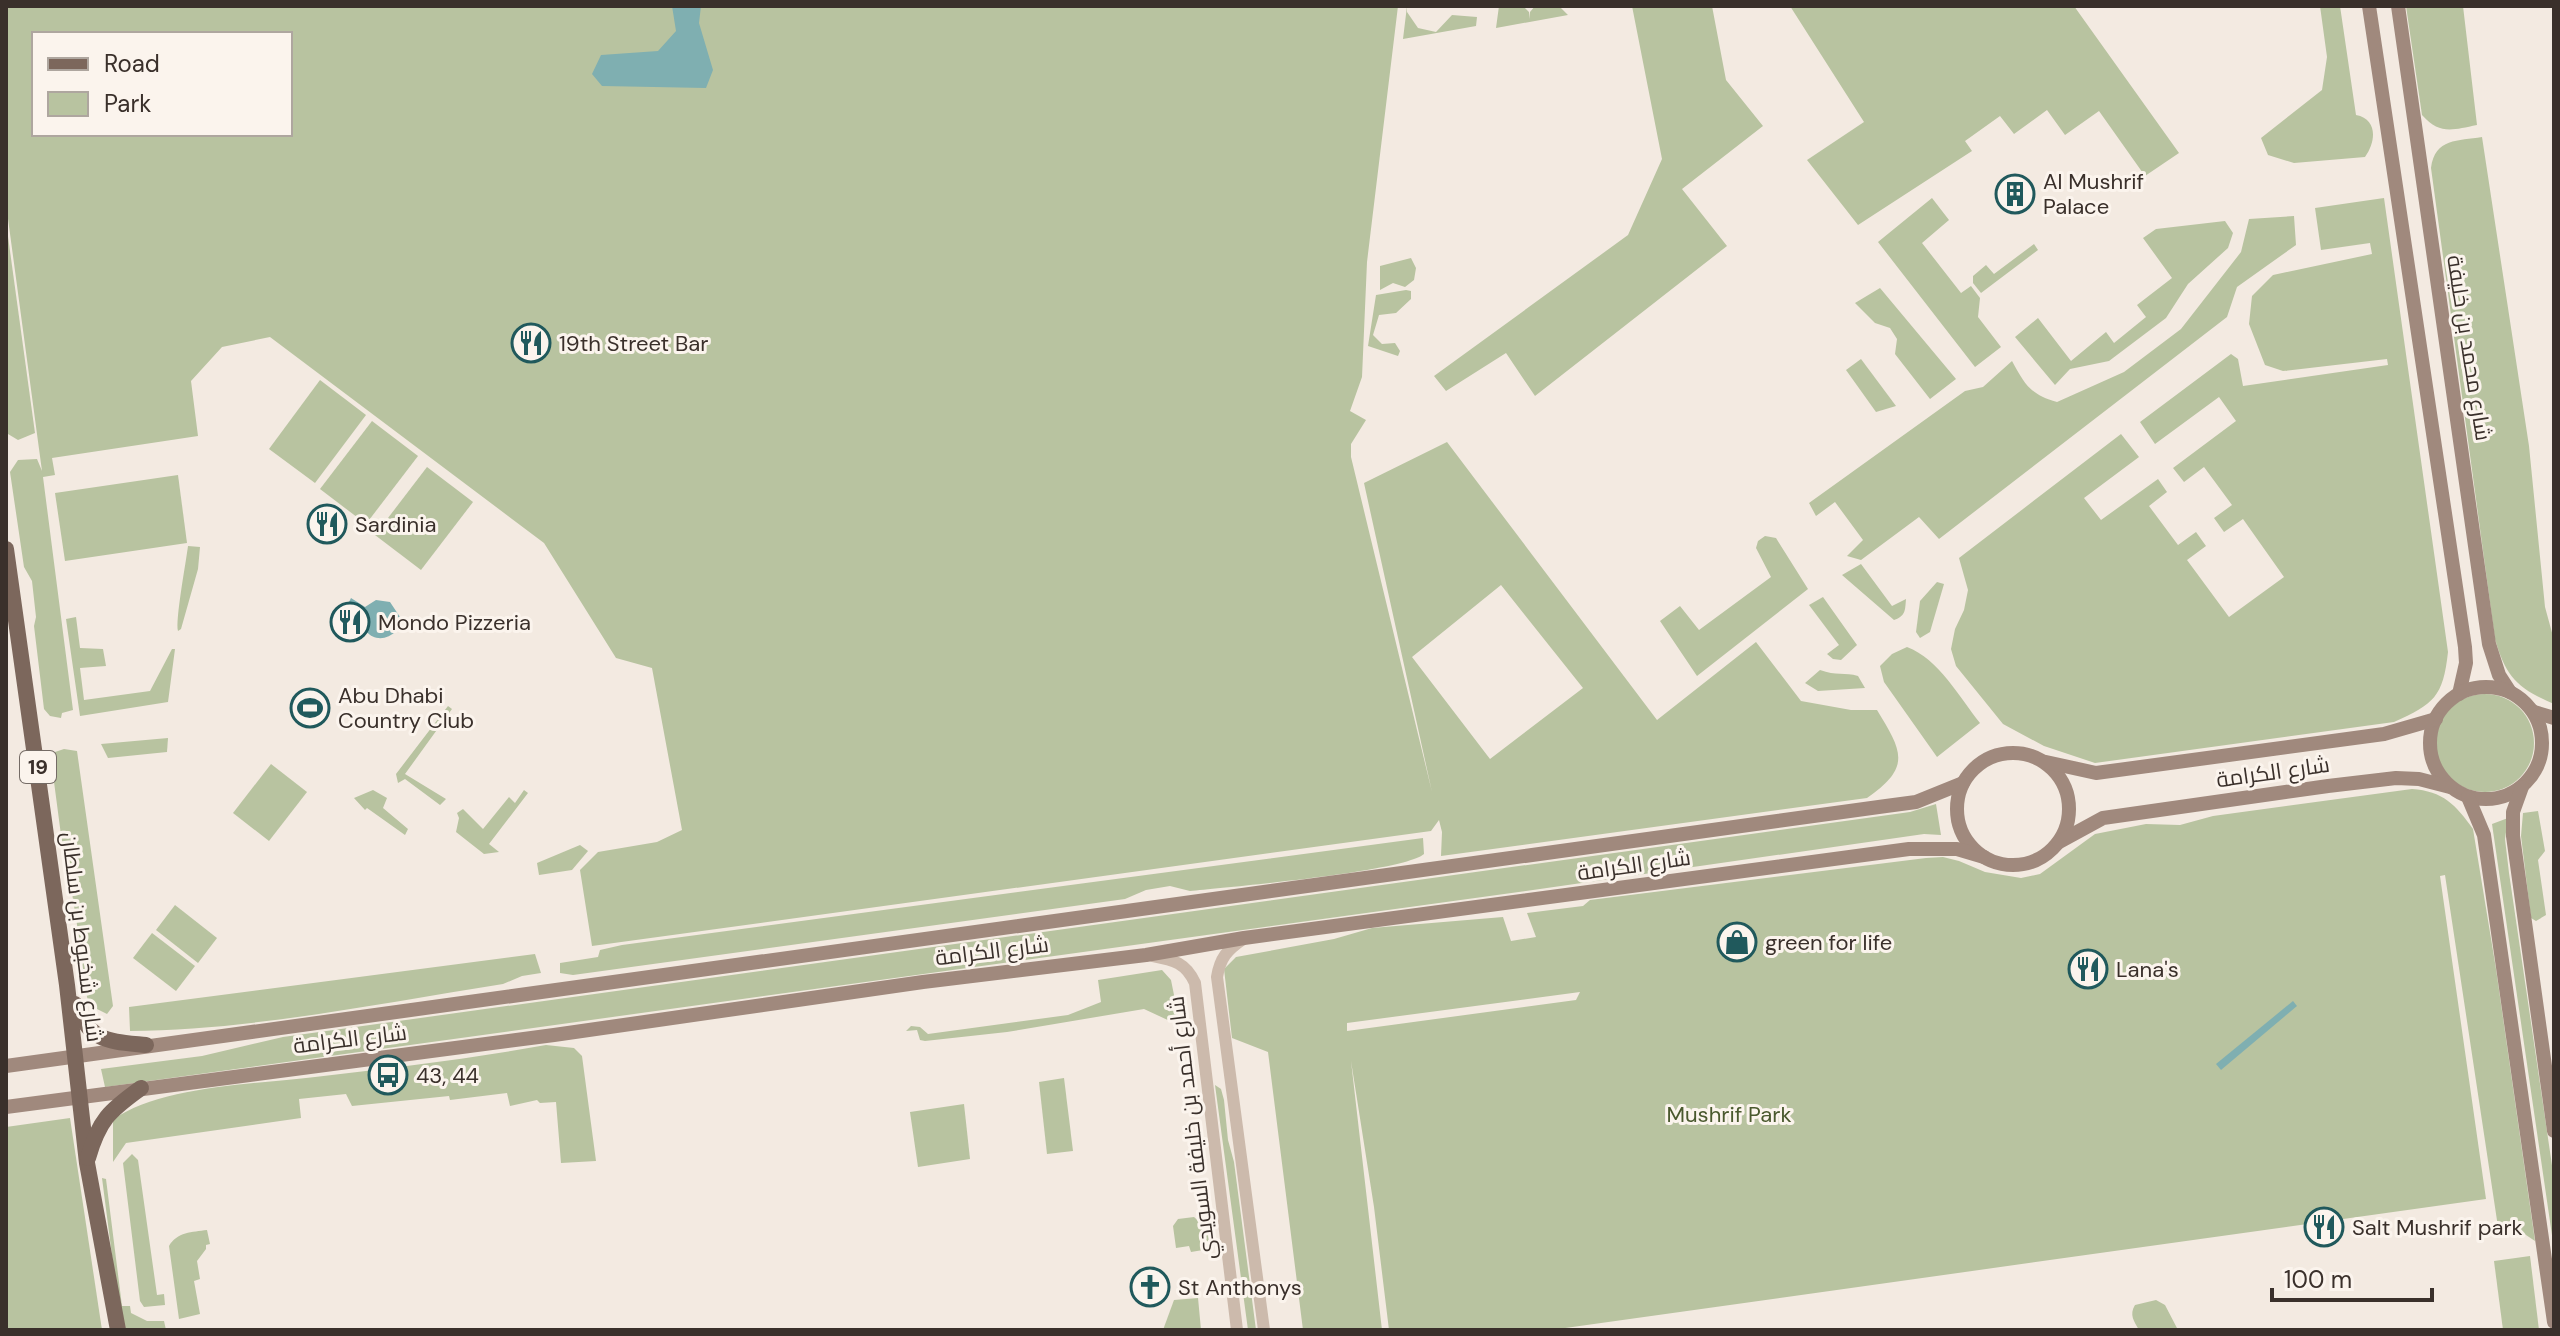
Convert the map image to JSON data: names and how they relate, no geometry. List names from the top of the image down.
{
  "streets": {
    "main road": [
      "شارع محمد بن خليفة",
      "19",
      "شارع الكرامة",
      "شارع شخبوط بن سلطان"
    ],
    "street": ["شارع أحمد بن خليفة السويدي"]
  },
  "crossings": [
    ["شارع محمد بن خليفة", "شارع الكرامة"],
    ["شارع الكرامة", "شارع شخبوط بن سلطان"],
    ["شارع الكرامة", "شارع أحمد بن خليفة السويدي"]
  ],
  "parks": ["Mushrif Park"],
  "places": {
    "building": ["Al Mushrif Palace"],
    "restaurant": [
      "19th Street Bar",
      "Sardinia",
      "Mondo Pizzeria",
      "Lana's",
      "Salt Mushrif park"
    ],
    "sports": ["Abu Dhabi Country Club"],
    "shop": ["green for life"],
    "bus stop": ["43, 44"],
    "church": ["St Anthonys"]
  },
  "legend": ["Road", "Park"],
  "scale_bar": "100 m"
}
